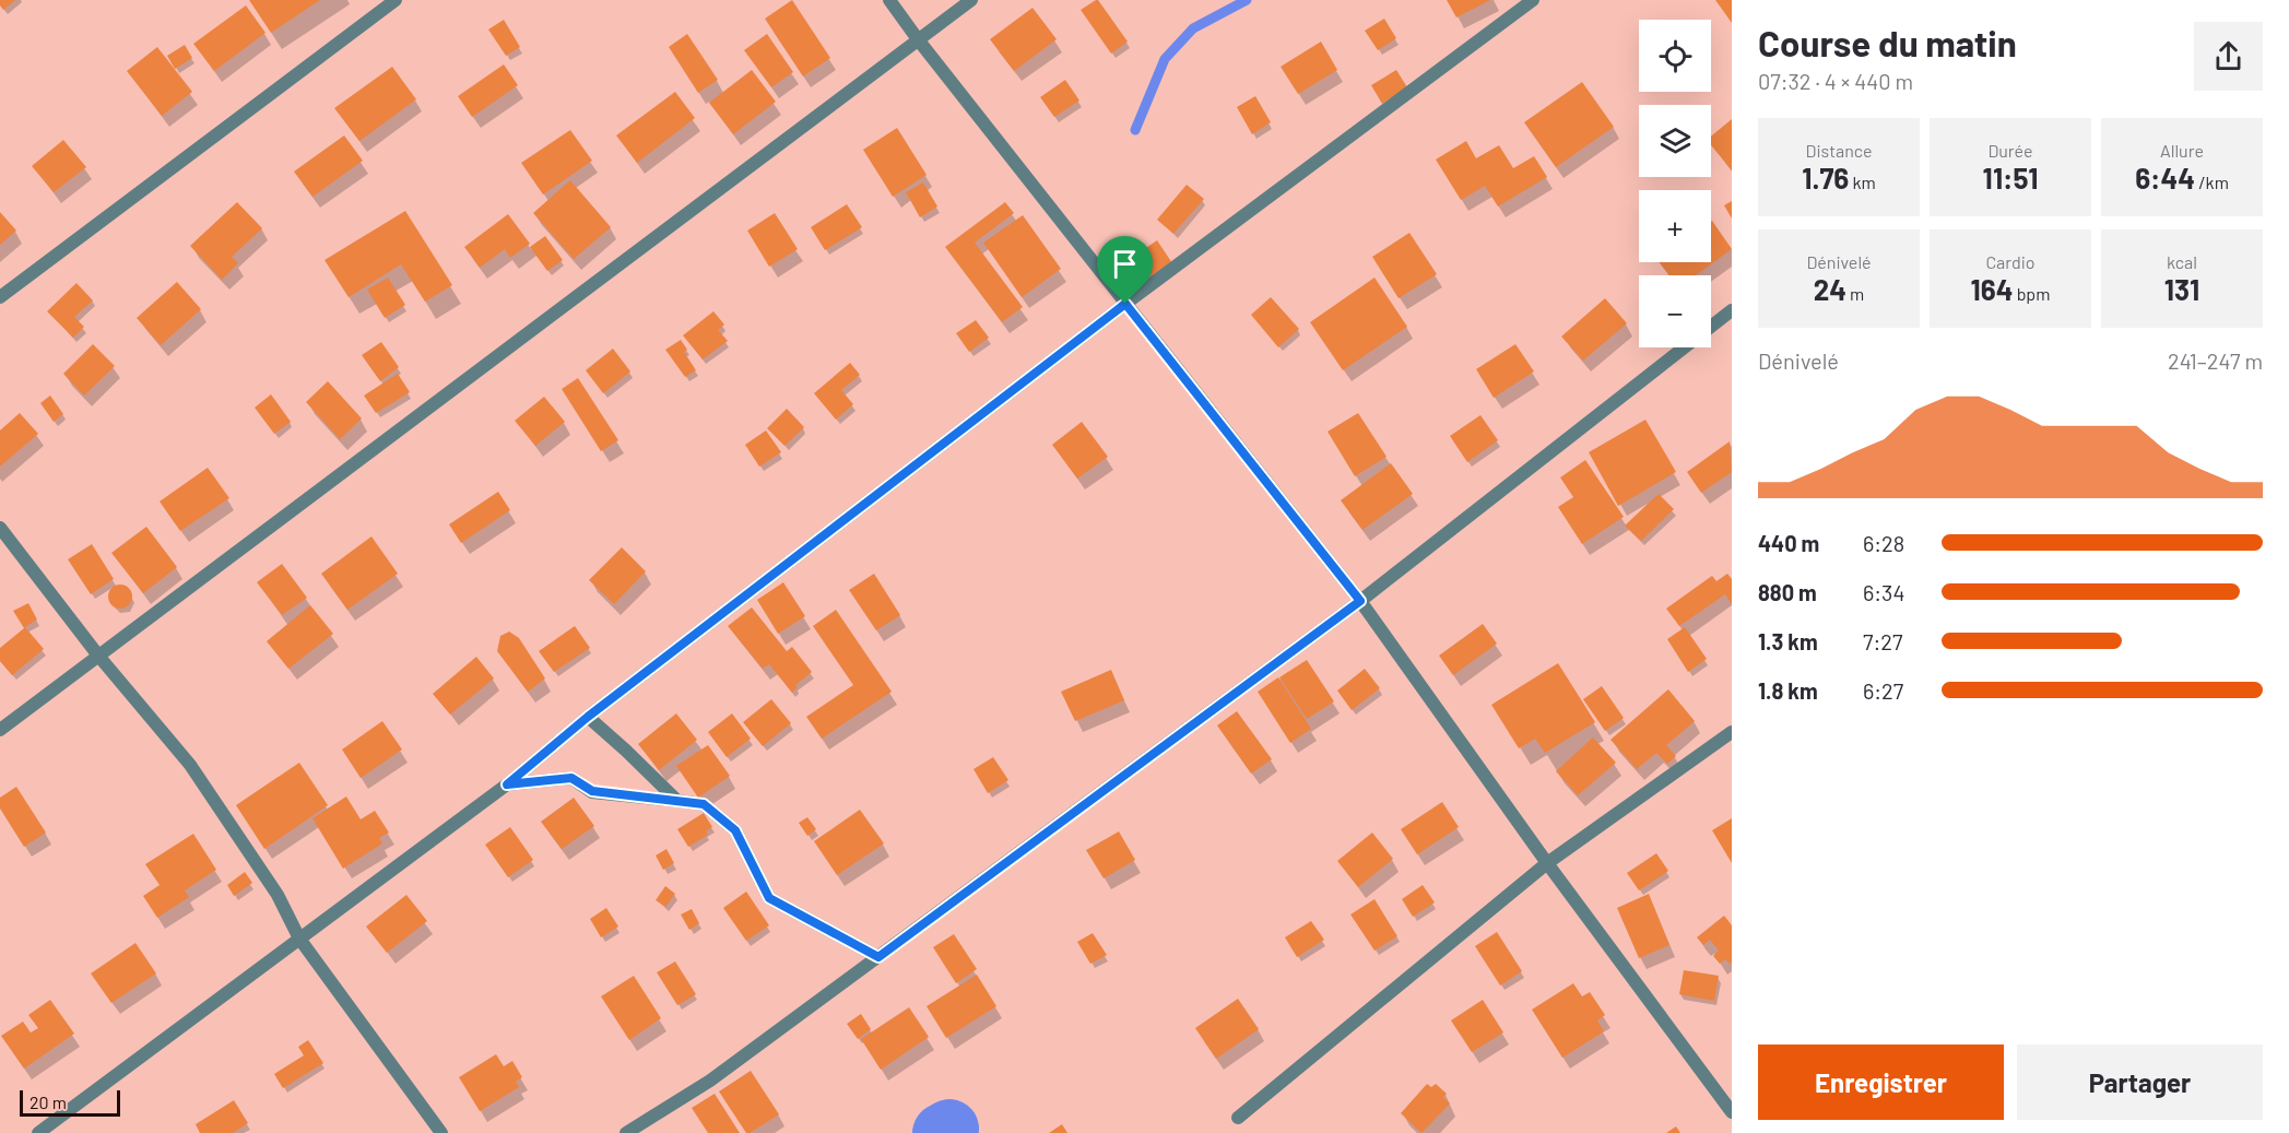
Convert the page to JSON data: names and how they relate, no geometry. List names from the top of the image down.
{
  "scale_bar": "20 m",
  "page": {
    "heading": ["Course du matin", "07:32 · 4 × 440 m"],
    "map_buttons": ["+", "−"],
    "stats": [
      ["Distance", "1.76 km"],
      ["Durée", "11:51"],
      ["Allure", "6:44 /km"],
      ["Dénivelé", "24 m"],
      ["Cardio", "164 bpm"],
      ["kcal", "131"]
    ],
    "chart": ["Dénivelé", "241–247 m"],
    "list": [
      {
        "name": "440 m",
        "note": "6:28"
      },
      {
        "name": "880 m",
        "note": "6:34"
      },
      {
        "name": "1.3 km",
        "note": "7:27"
      },
      {
        "name": "1.8 km",
        "note": "6:27"
      }
    ],
    "buttons": ["Enregistrer", "Partager"],
    "scale": "20 m"
  }
}
